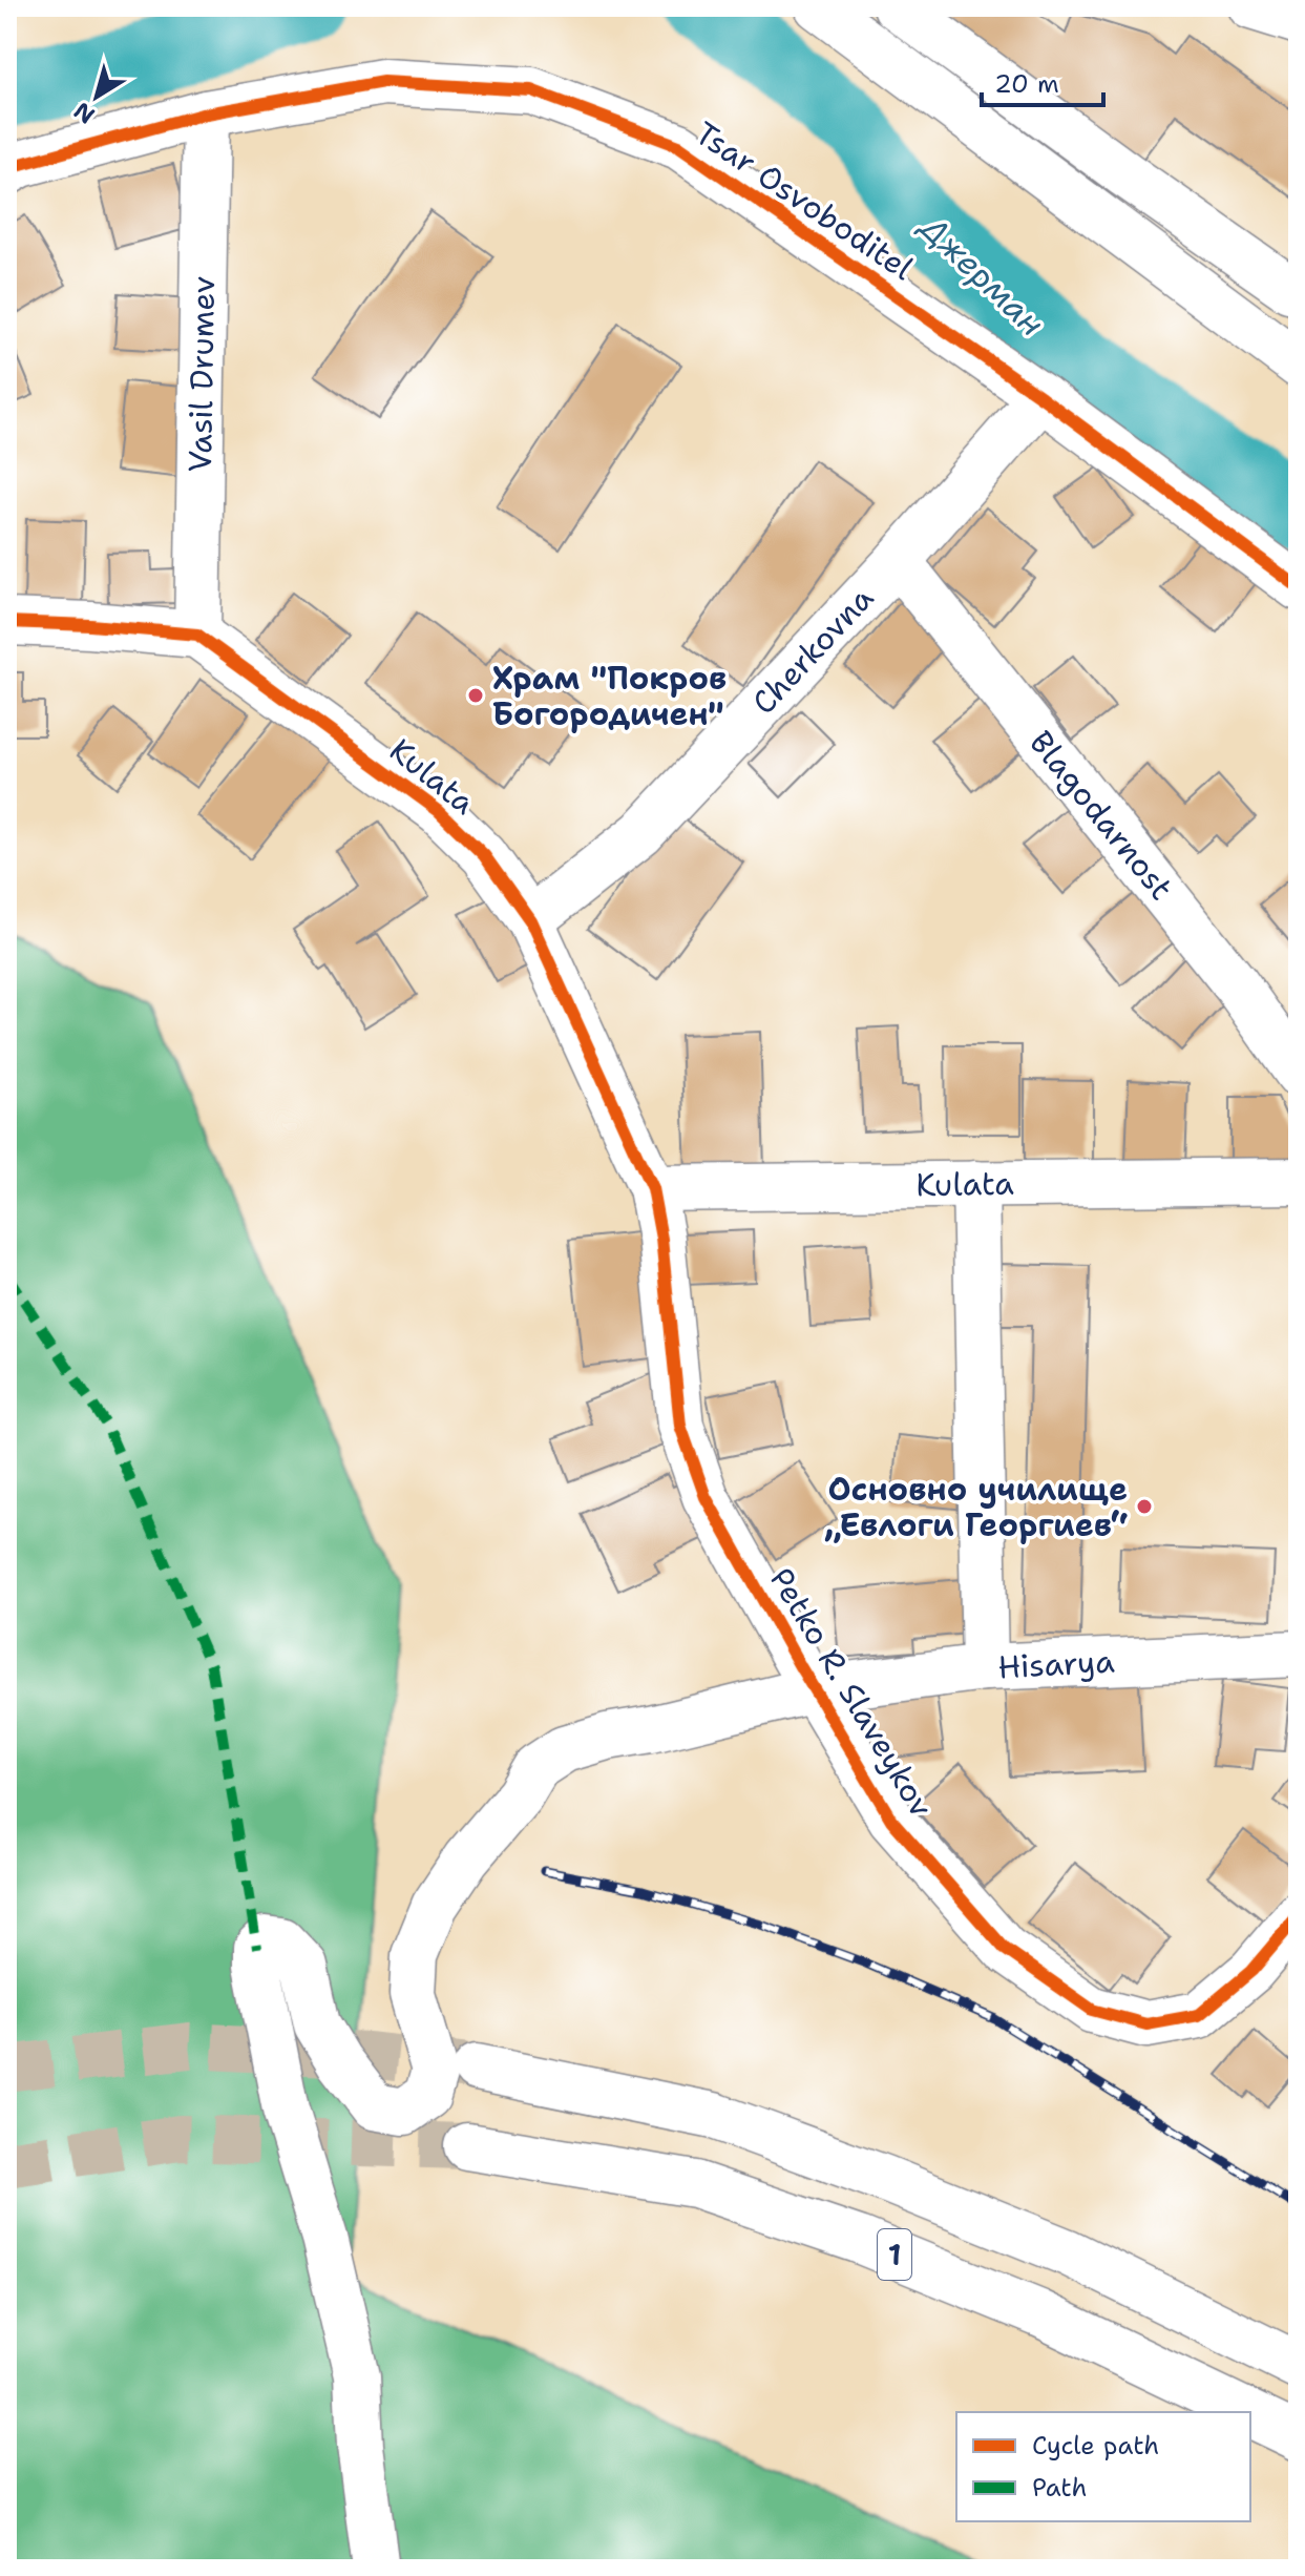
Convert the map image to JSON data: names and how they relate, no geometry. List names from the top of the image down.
{
  "streets": {
    "street": [
      "Tsar Osvoboditel",
      "Vasil Drumev",
      "Cherkovna",
      "Kulata",
      "Blagodarnost",
      "Hisarya",
      "Petko R. Slaveykov",
      "1"
    ]
  },
  "crossings": [
    ["Tsar Osvoboditel", "Vasil Drumev"],
    ["Tsar Osvoboditel", "Cherkovna"],
    ["Vasil Drumev", "Kulata"],
    ["Cherkovna", "Kulata"],
    ["Cherkovna", "Blagodarnost"],
    ["Kulata", "Petko R. Slaveykov"],
    ["Hisarya", "Petko R. Slaveykov"]
  ],
  "water": ["Джерман"],
  "places": ["Храм \"Покров Богородичен\"", "Основно училище „Евлоги Георгиев“"],
  "legend": ["Cycle path", "Path"],
  "scale_bar": "20 m",
  "north": "bottom left"
}
